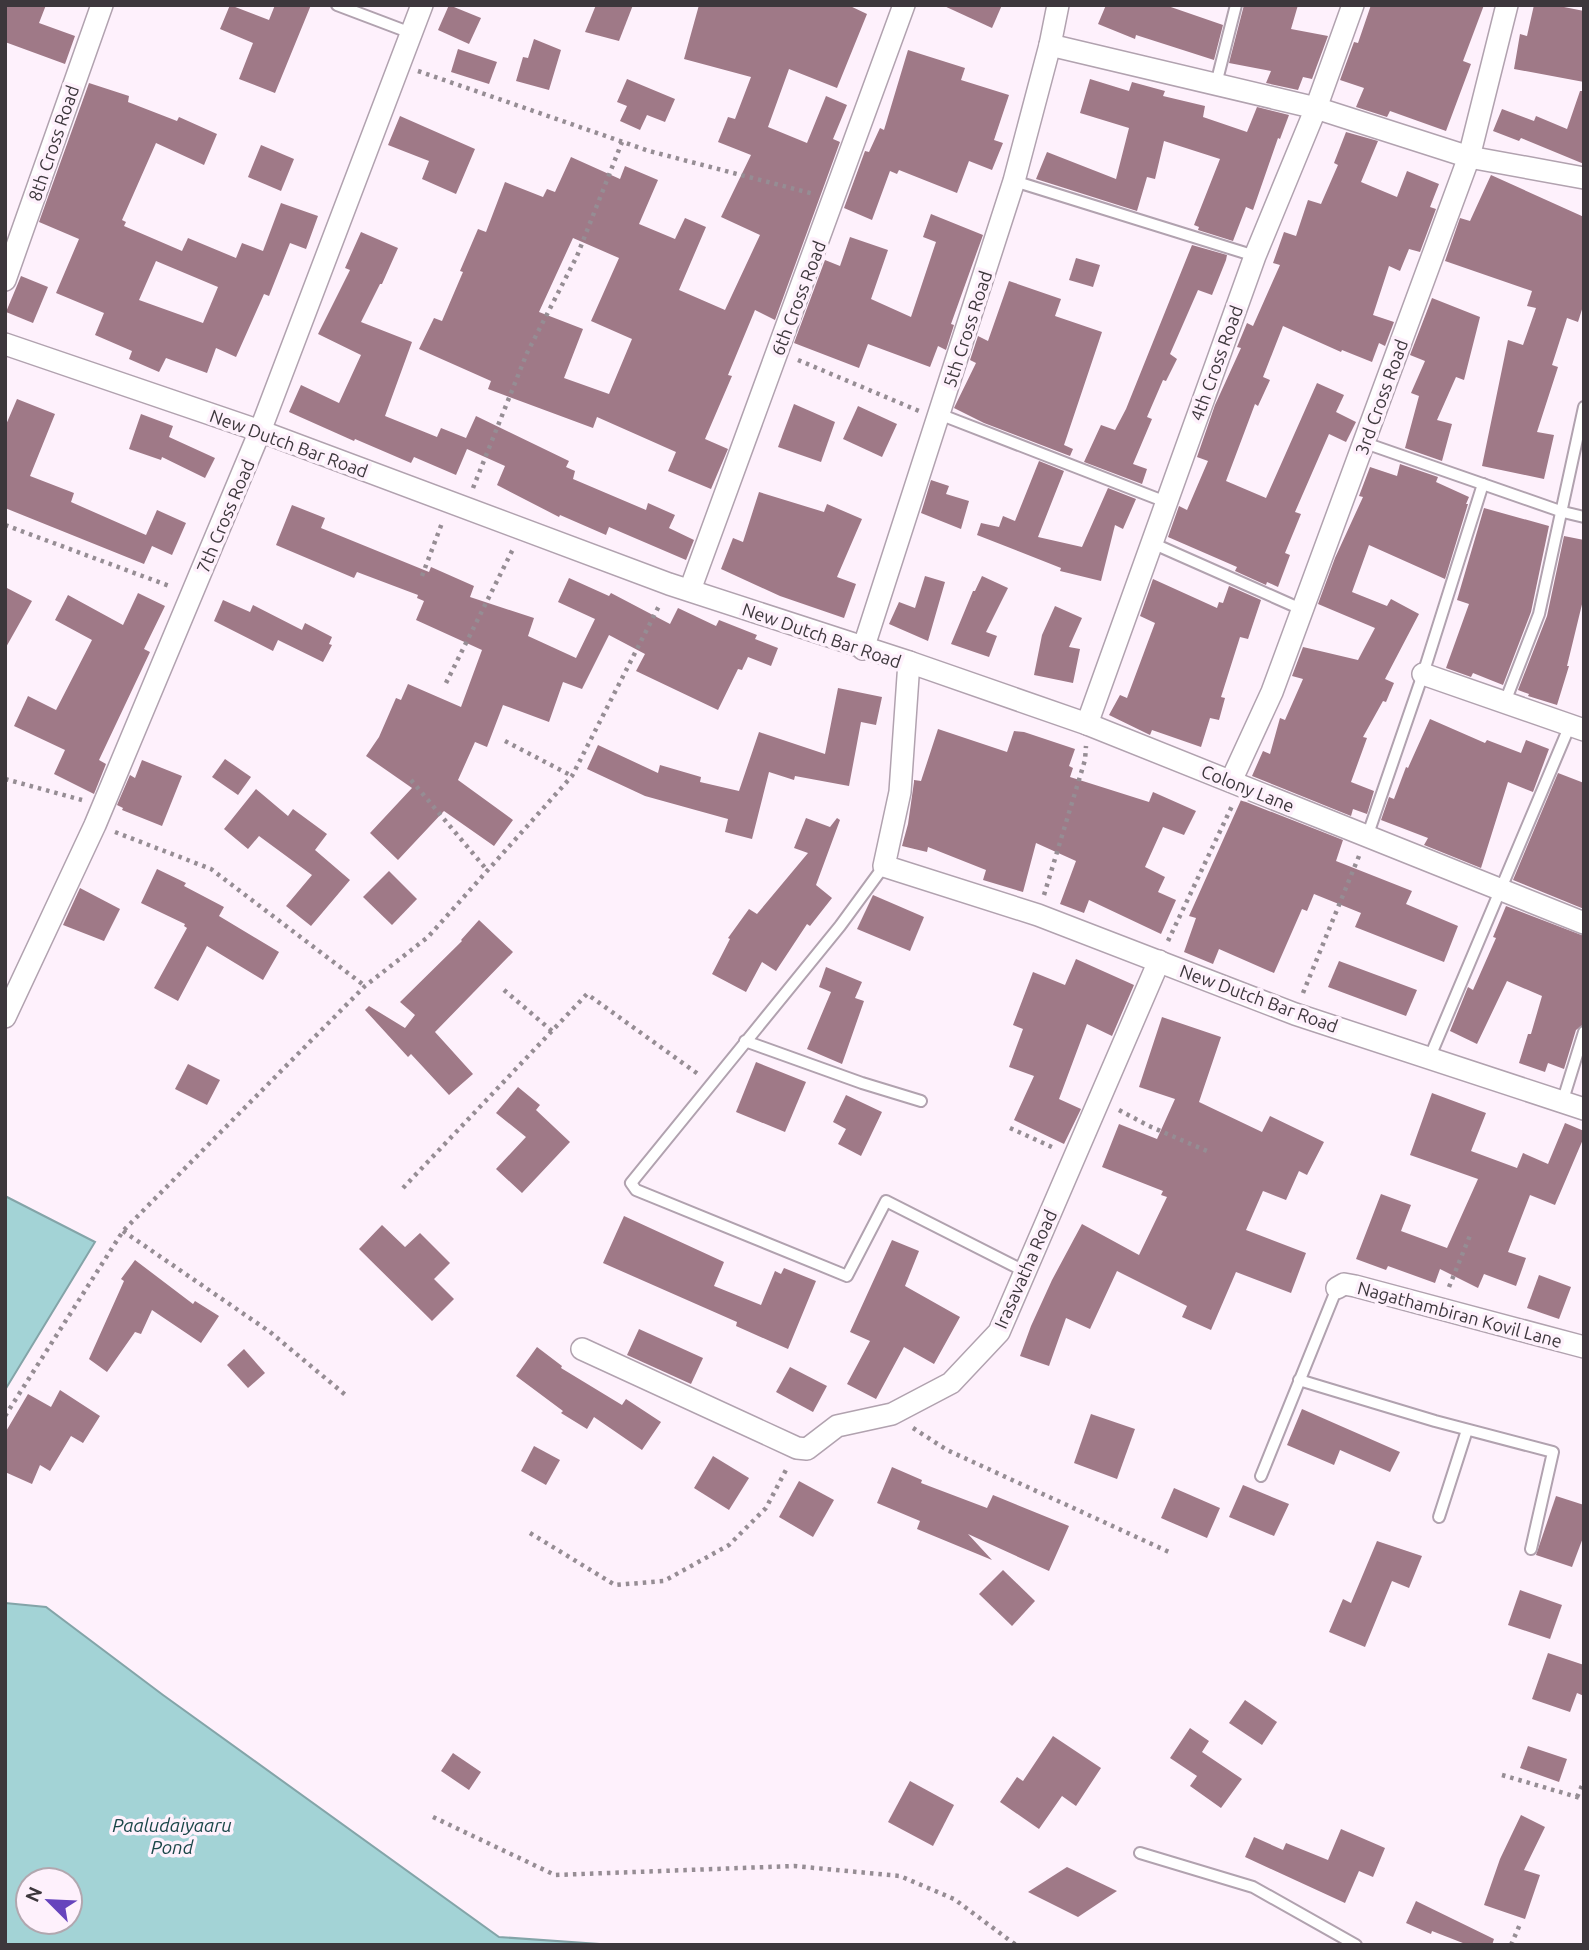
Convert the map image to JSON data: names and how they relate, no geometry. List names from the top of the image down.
{
  "streets": {
    "street": [
      "8th Cross Road",
      "6th Cross Road",
      "5th Cross Road",
      "4th Cross Road",
      "3rd Cross Road",
      "New Dutch Bar Road",
      "7th Cross Road",
      "Colony Lane",
      "Irasavatha Road",
      "Nagathambiran Kovil Lane"
    ]
  },
  "crossings": [
    ["6th Cross Road", "New Dutch Bar Road"],
    ["5th Cross Road", "New Dutch Bar Road"],
    ["4th Cross Road", "Colony Lane"],
    ["3rd Cross Road", "Colony Lane"],
    ["New Dutch Bar Road", "7th Cross Road"],
    ["New Dutch Bar Road", "Colony Lane"],
    ["New Dutch Bar Road", "Irasavatha Road"]
  ],
  "water": ["Paaludaiyaaru Pond"],
  "north": "top left"
}
